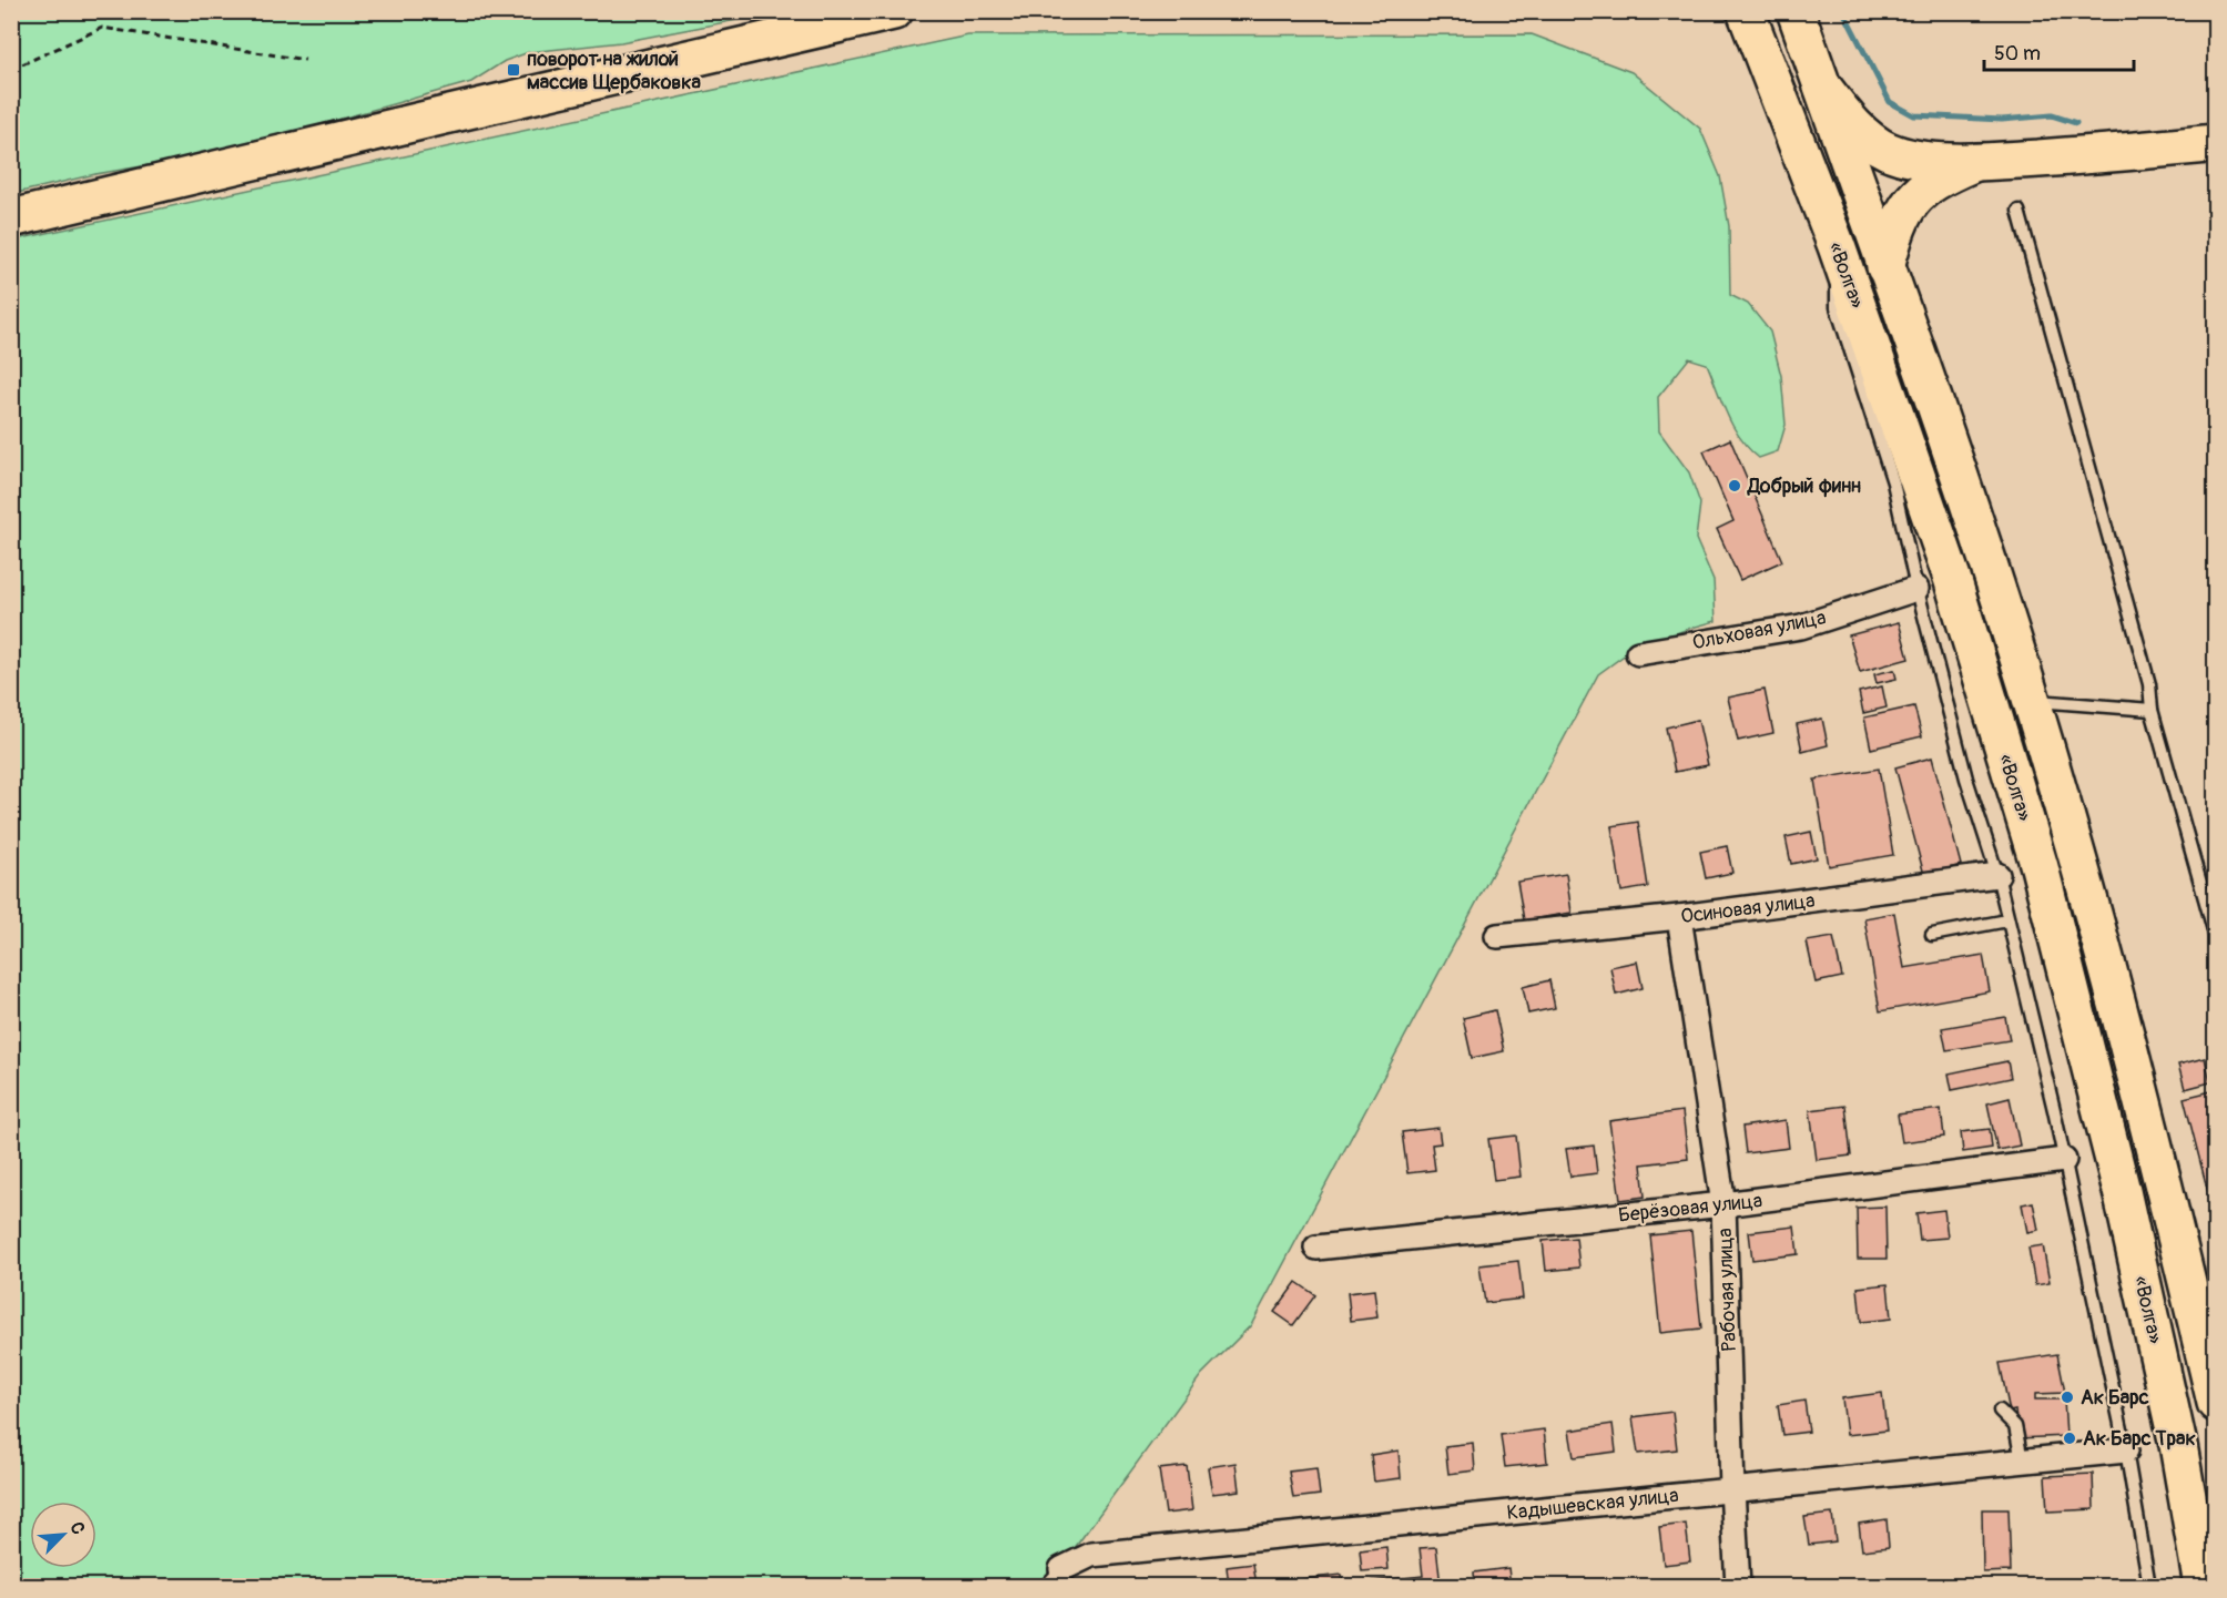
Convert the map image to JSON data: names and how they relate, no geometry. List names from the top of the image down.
{
  "streets": {
    "main road": ["«Волга»"],
    "street": [
      "Ольховая улица",
      "Осиновая улица",
      "Берёзовая улица",
      "Рабочая улица",
      "Кадышевская улица"
    ]
  },
  "crossings": [
    ["Осиновая улица", "Рабочая улица"],
    ["Берёзовая улица", "Рабочая улица"],
    ["Рабочая улица", "Кадышевская улица"]
  ],
  "places": {
    "transit": ["поворот на жилой массив Щербаковка"],
    "other": ["Добрый финн", "Ак Барс", "Ак Барс Трак"]
  },
  "scale_bar": "50 m",
  "north": "top right"
}
